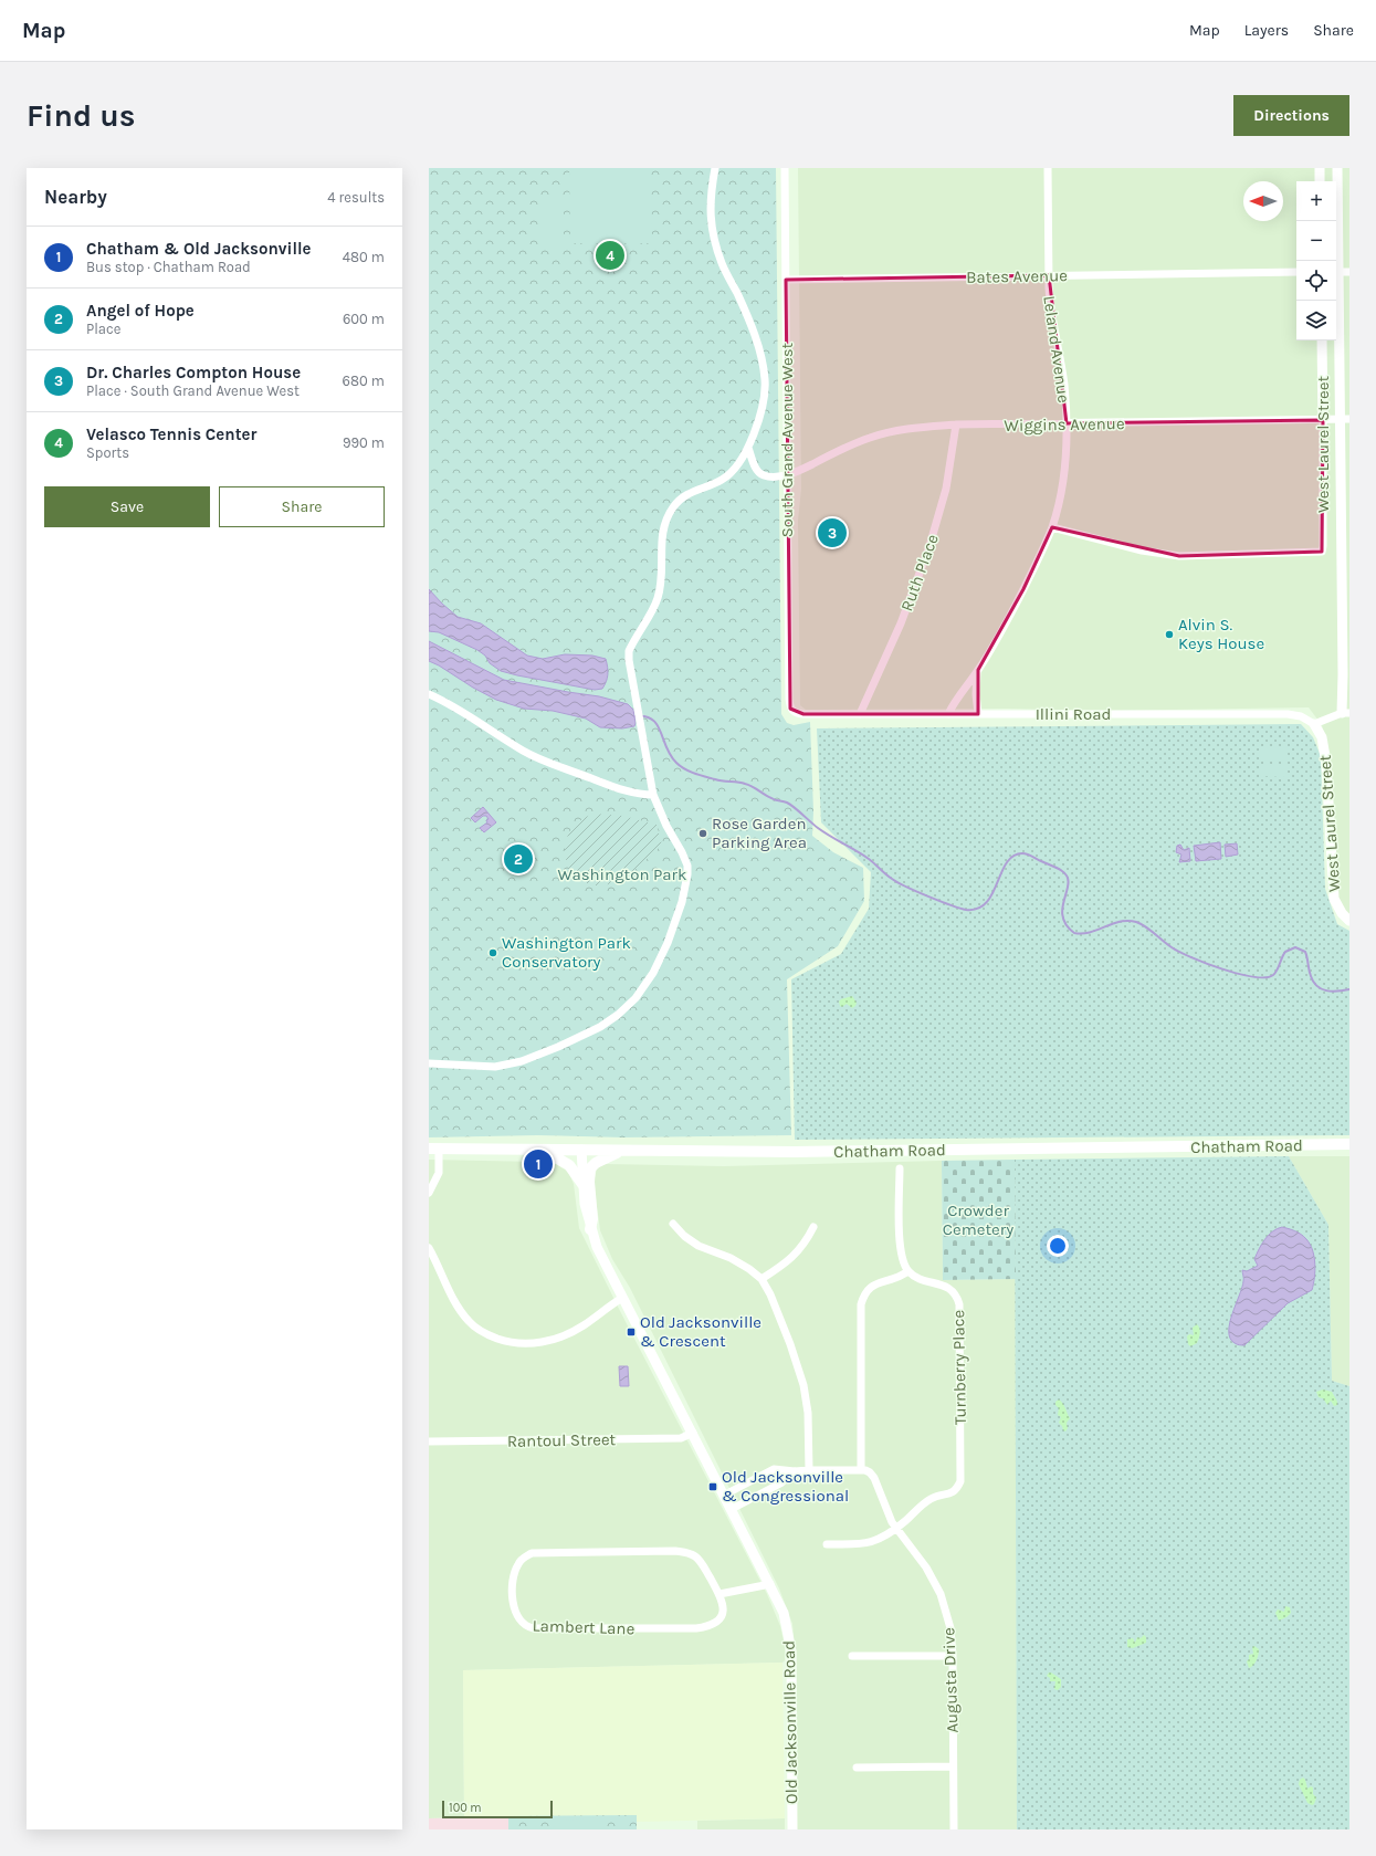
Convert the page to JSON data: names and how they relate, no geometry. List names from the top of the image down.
{
  "streets": {
    "main road": ["Chatham Road"],
    "street": [
      "Bates Avenue",
      "Leland Avenue",
      "Wiggins Avenue",
      "South Grand Avenue West",
      "West Laurel Street",
      "Ruth Place",
      "Illini Road",
      "Turnberry Place",
      "Rantoul Street",
      "Lambert Lane",
      "Augusta Drive",
      "Old Jacksonville Road"
    ]
  },
  "crossings": [
    ["Bates Avenue", "Leland Avenue"],
    ["Bates Avenue", "South Grand Avenue West"],
    ["Leland Avenue", "Wiggins Avenue"],
    ["Leland Avenue", "West Laurel Street"],
    ["Leland Avenue", "Illini Road"],
    ["Wiggins Avenue", "South Grand Avenue West"],
    ["Wiggins Avenue", "West Laurel Street"],
    ["Wiggins Avenue", "Ruth Place"],
    ["South Grand Avenue West", "Illini Road"],
    ["West Laurel Street", "Illini Road"],
    ["Ruth Place", "Illini Road"],
    ["Chatham Road", "Old Jacksonville Road"],
    ["Turnberry Place", "Augusta Drive"],
    ["Rantoul Street", "Old Jacksonville Road"]
  ],
  "parks": ["Washington Park", "Crowder Cemetery"],
  "places": {
    "other": ["Alvin S. Keys House", "Rose Garden Parking Area", "Washington Park Conservatory"],
    "transit": ["Old Jacksonville & Crescent", "Old Jacksonville & Congressional"]
  },
  "scale_bar": "100 m",
  "north": "left",
  "page": {
    "header": "Map",
    "nav": ["Map", "Layers", "Share"],
    "buttons": [
      "Directions",
      ["Save", "Share"]
    ],
    "title": "Find us",
    "heading": ["Nearby", "4 results"],
    "map_buttons": ["+", "−"],
    "list": [
      {
        "mark": "1",
        "name": "Chatham & Old Jacksonville",
        "note": "Bus stop · Chatham Road",
        "value": "480 m"
      },
      {
        "mark": "2",
        "name": "Angel of Hope",
        "note": "Place",
        "value": "600 m"
      },
      {
        "mark": "3",
        "name": "Dr. Charles Compton House",
        "note": "Place · South Grand Avenue West",
        "value": "680 m"
      },
      {
        "mark": "4",
        "name": "Velasco Tennis Center",
        "note": "Sports",
        "value": "990 m"
      }
    ],
    "pins": [
      "4",
      "3",
      "2",
      "1"
    ],
    "scale": "100 m"
  }
}
